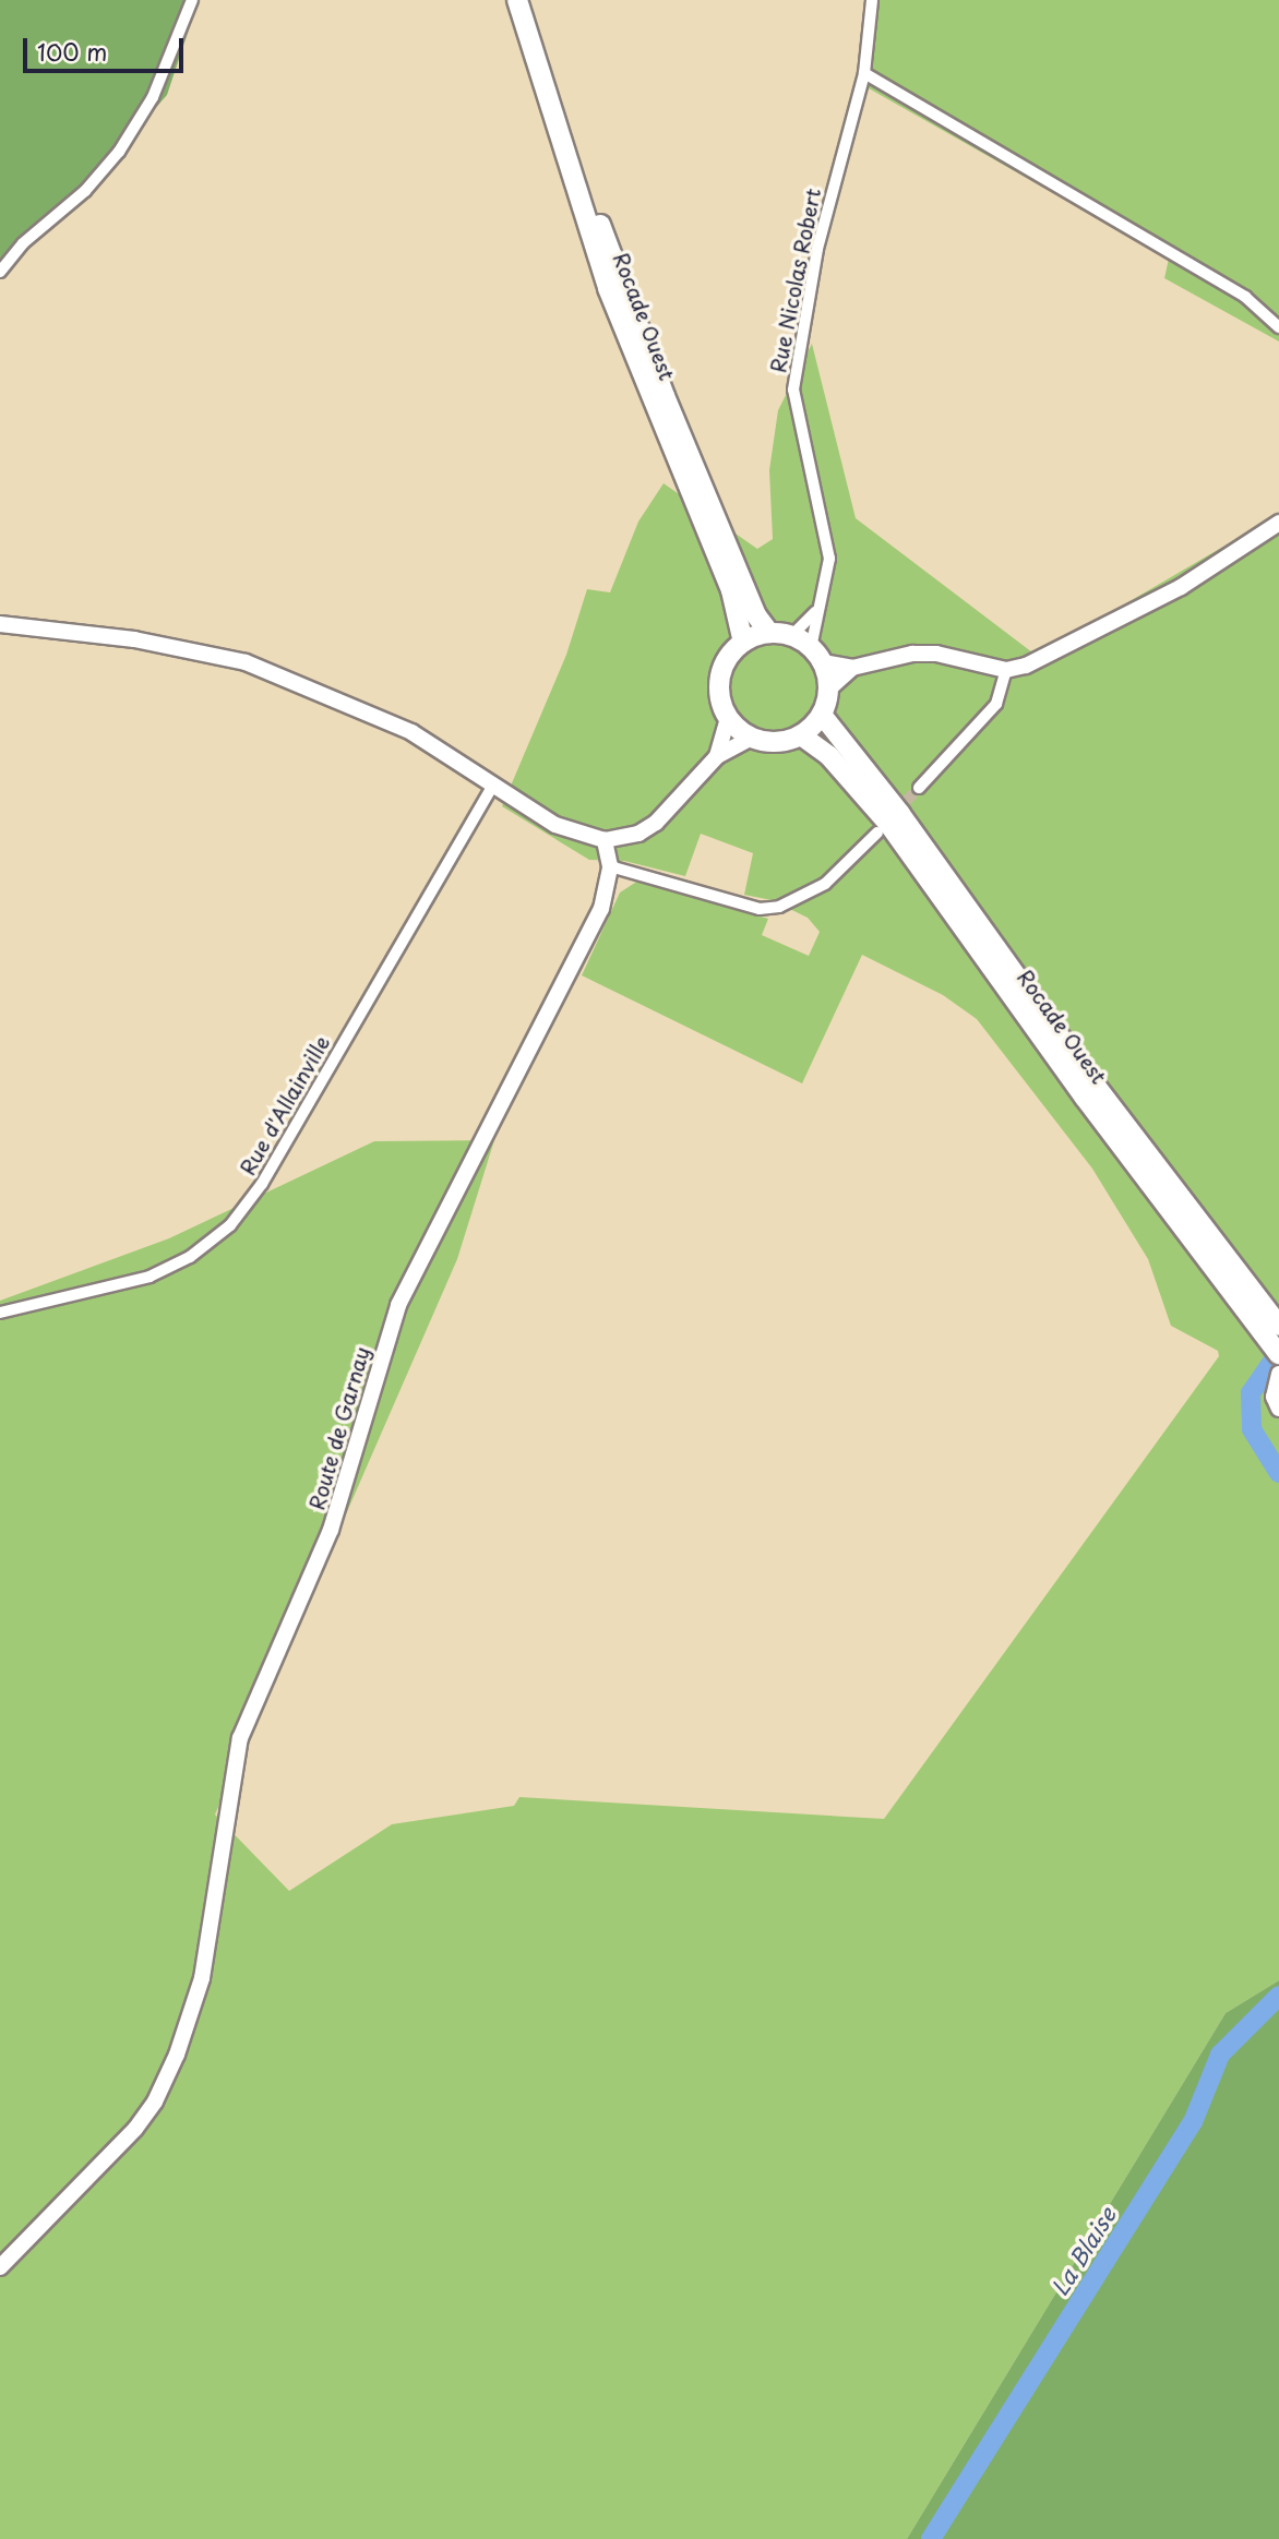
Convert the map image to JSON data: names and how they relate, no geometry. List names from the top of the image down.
{
  "streets": {
    "main road": ["Rocade Ouest"],
    "street": ["Rue Nicolas Robert", "Rue d'Allainville", "Route de Garnay"]
  },
  "crossings": [
    ["Rue Nicolas Robert", "Rocade Ouest"]
  ],
  "water": ["La Blaise"],
  "scale_bar": "100 m"
}
